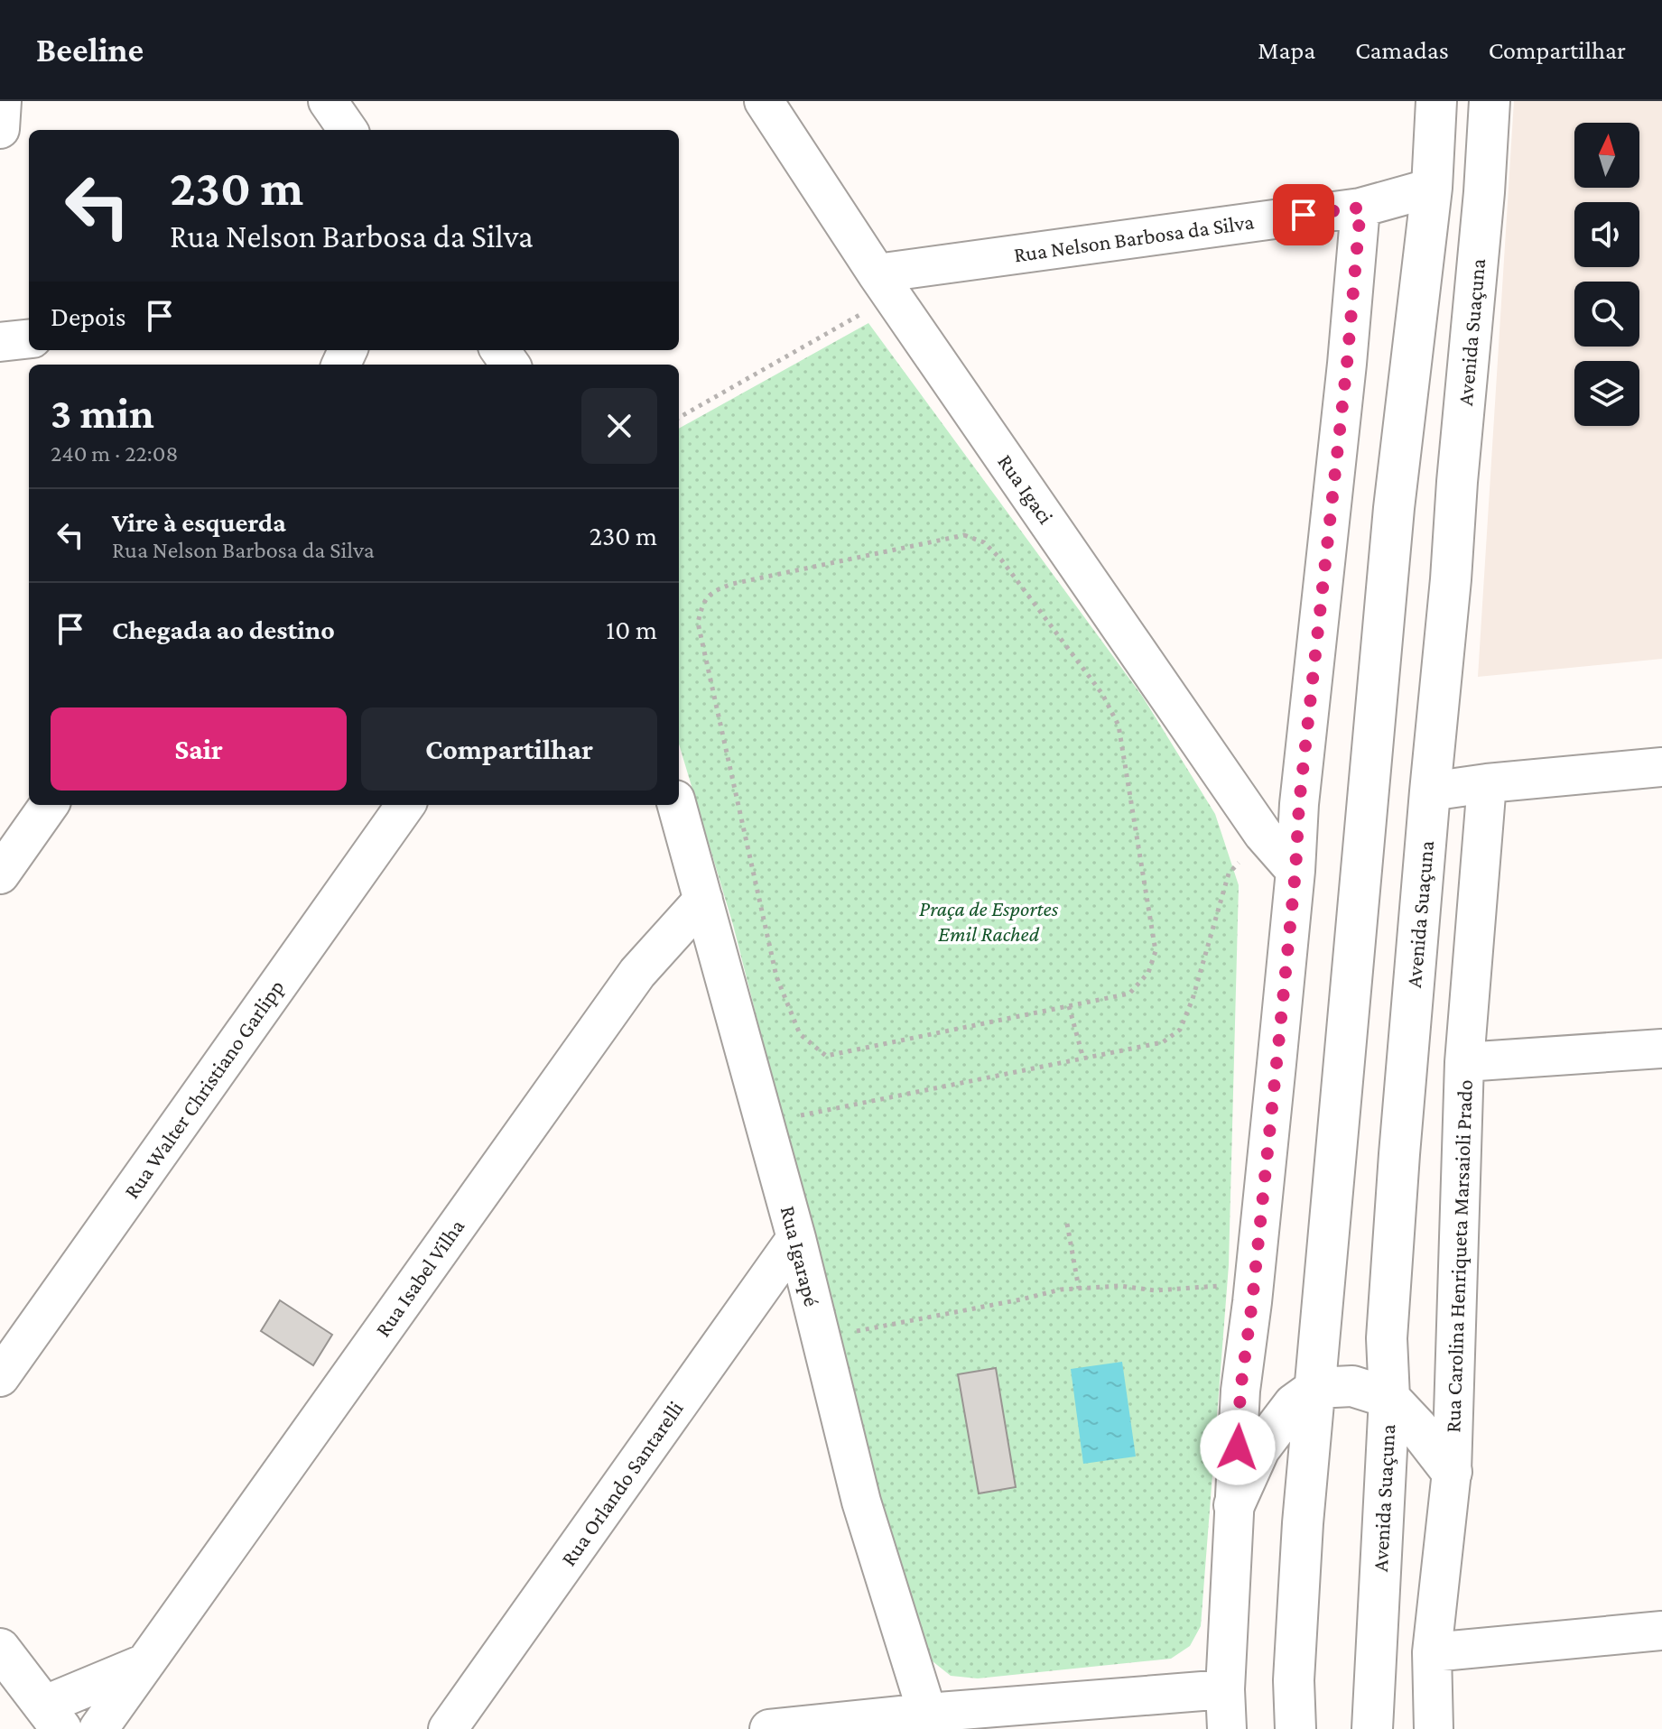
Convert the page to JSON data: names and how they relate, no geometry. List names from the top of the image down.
{
  "streets": {
    "main road": ["Avenida Suaçuna"],
    "street": [
      "Rua Nelson Barbosa da Silva",
      "Rua Igaci",
      "Rua Walter Christiano Garlipp",
      "Rua Igarapé",
      "Rua Carolina Henriqueta Marsaioli Prado",
      "Rua Isabel Vilha",
      "Rua Orlando Santarelli"
    ]
  },
  "crossings": [
    ["Rua Nelson Barbosa da Silva", "Rua Igaci"],
    ["Rua Igarapé", "Rua Isabel Vilha"],
    ["Rua Igarapé", "Rua Orlando Santarelli"]
  ],
  "parks": ["Praça de Esportes Emil Rached"],
  "north": "top",
  "page": {
    "header": "Beeline",
    "nav": ["Mapa", "Camadas", "Compartilhar"],
    "turn": ["230 m", "Rua Nelson Barbosa da Silva"],
    "then": "Depois",
    "heading": ["3 min", "240 m · 22:08"],
    "list": [
      {
        "name": "Vire à esquerda",
        "note": "Rua Nelson Barbosa da Silva",
        "value": "230 m"
      },
      {
        "name": "Chegada ao destino",
        "value": "10 m"
      }
    ],
    "buttons": ["Sair", "Compartilhar"]
  }
}
